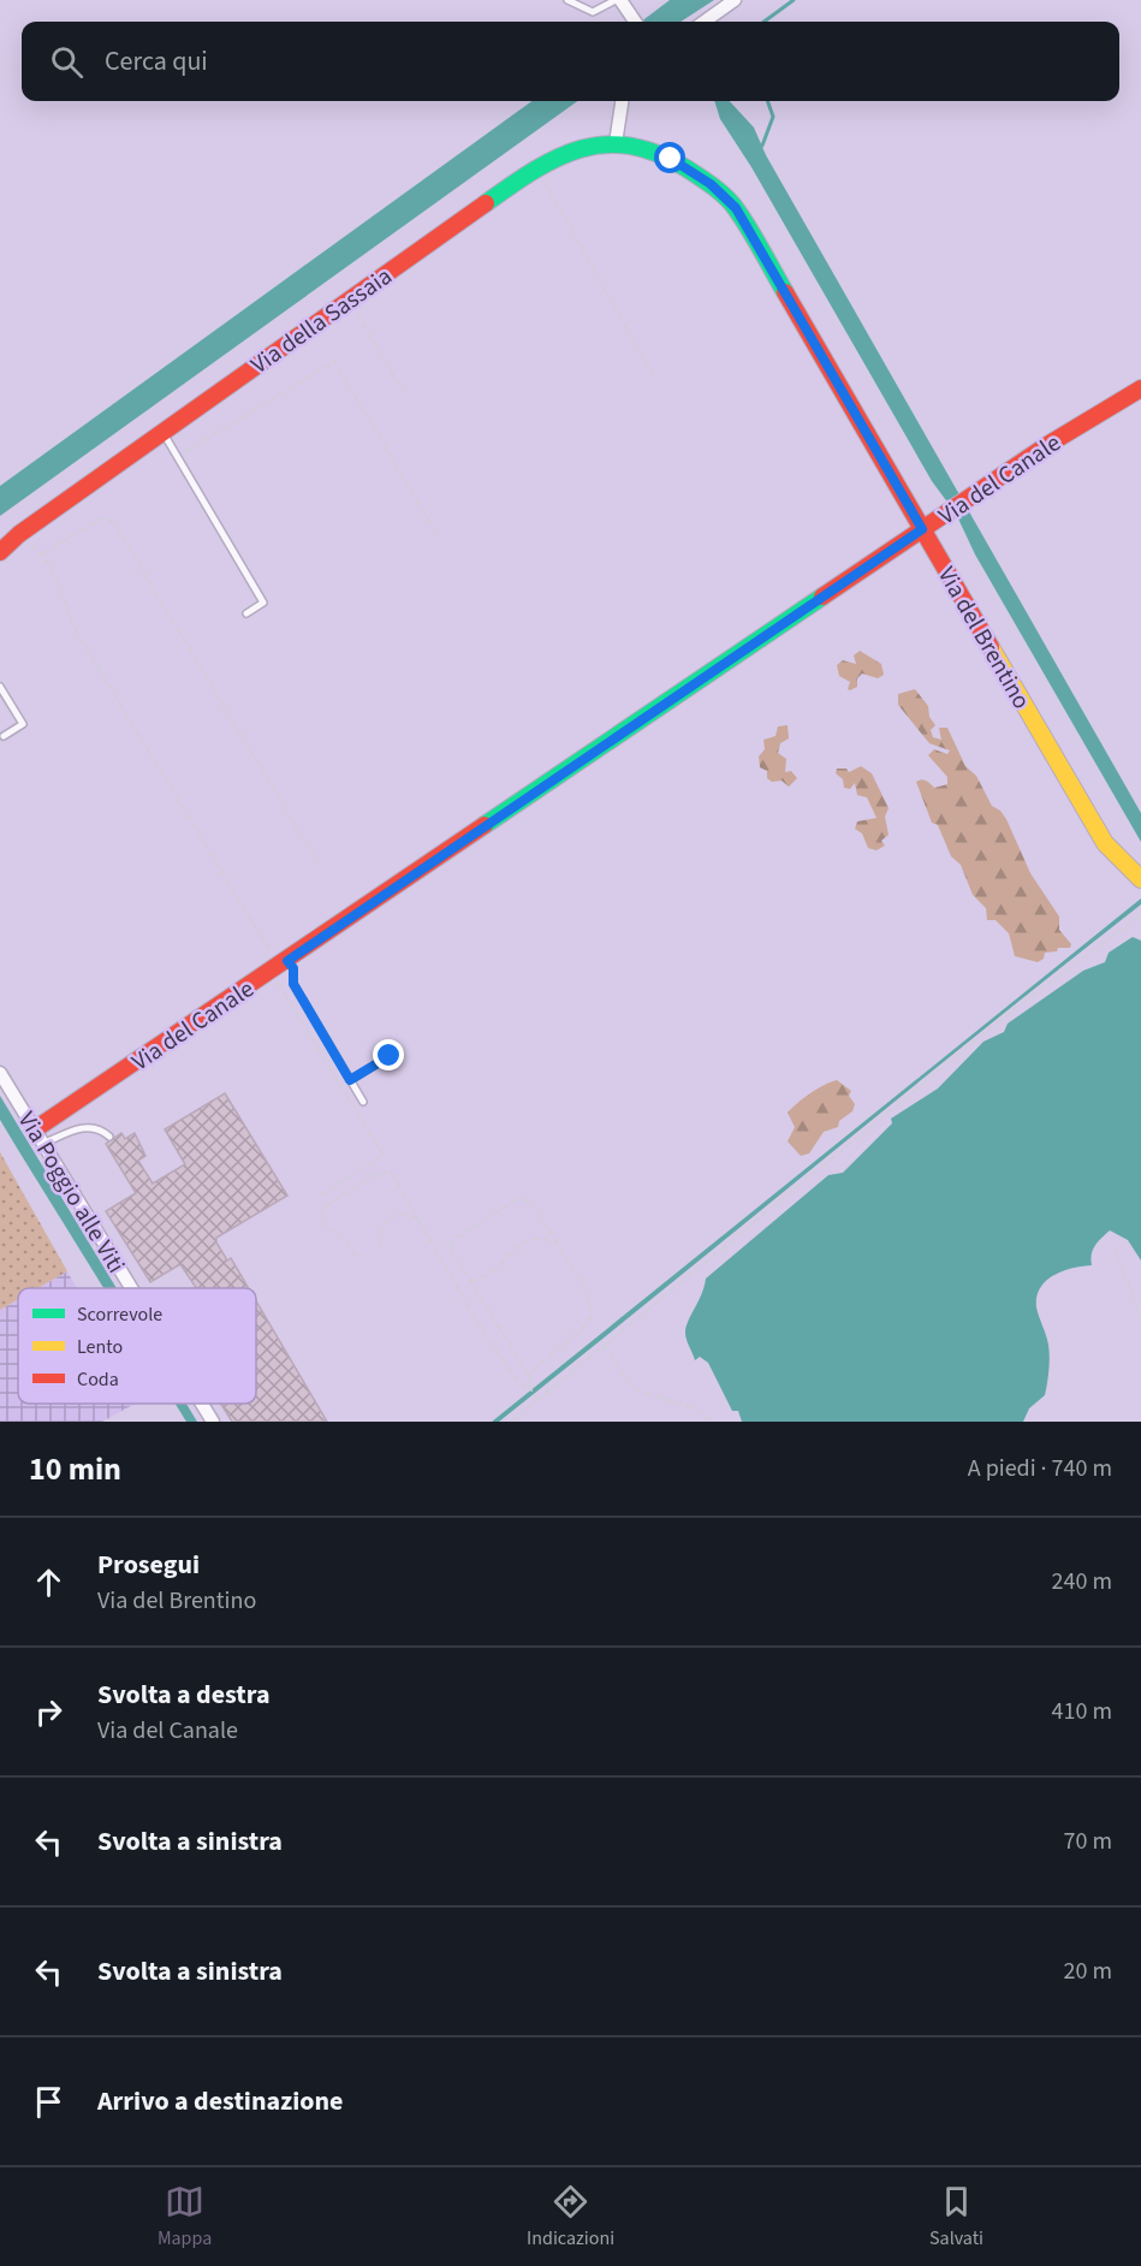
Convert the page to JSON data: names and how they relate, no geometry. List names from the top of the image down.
{
  "streets": {
    "street": [
      "Via della Sassaia",
      "Via del Canale",
      "Via del Brentino",
      "Via Poggio alle Viti"
    ]
  },
  "crossings": [
    ["Via della Sassaia", "Via del Brentino"],
    ["Via del Canale", "Via del Brentino"],
    ["Via del Canale", "Via Poggio alle Viti"]
  ],
  "legend": ["Scorrevole", "Lento", "Coda"],
  "page": {
    "search": "Cerca qui",
    "heading": ["10 min", "A piedi · 740 m"],
    "list": [
      ["Prosegui", "Via del Brentino", "240 m"],
      ["Svolta a destra", "Via del Canale", "410 m"],
      ["Svolta a sinistra", "70 m"],
      ["Svolta a sinistra", "20 m"],
      "Arrivo a destinazione"
    ],
    "nav": ["Mappa", "Indicazioni", "Salvati"]
  }
}
